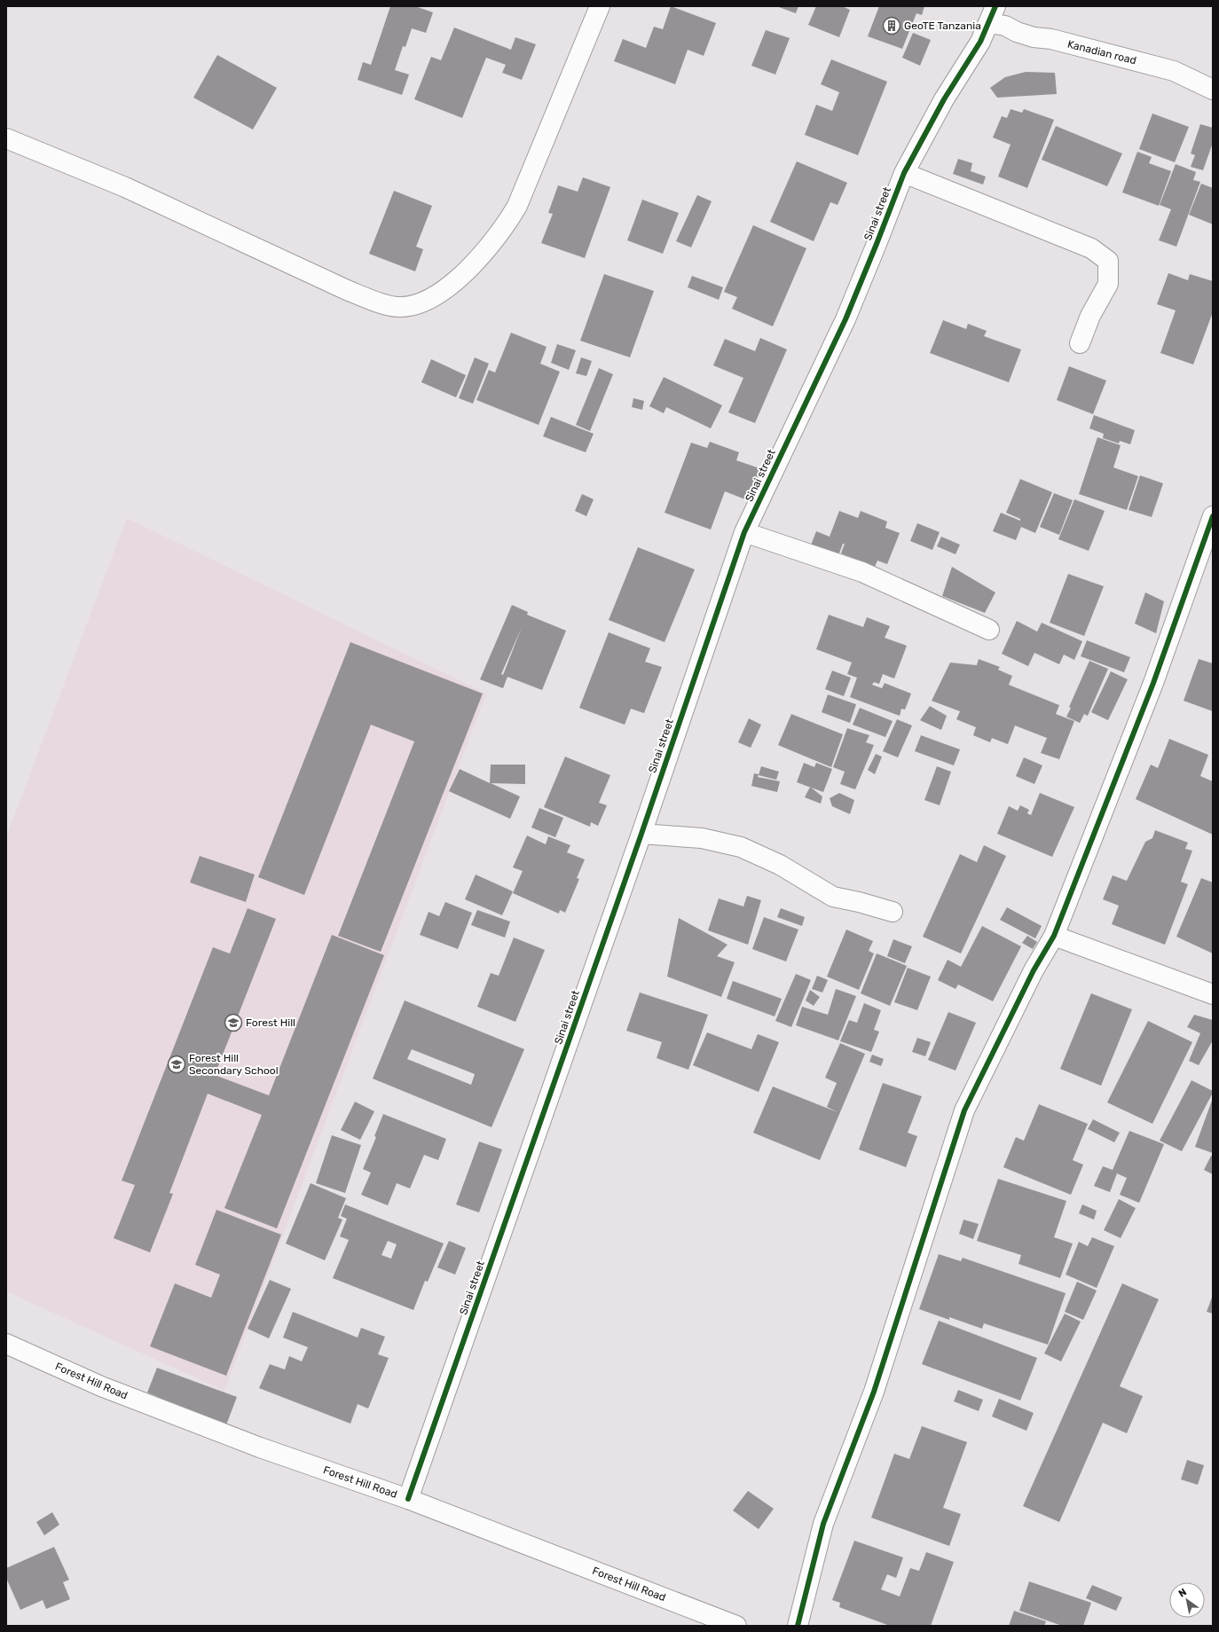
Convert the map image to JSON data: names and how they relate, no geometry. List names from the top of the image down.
{
  "streets": {
    "street": ["Kanadian road", "Sinai street", "Forest Hill Road"]
  },
  "crossings": [
    ["Kanadian road", "Sinai street"],
    ["Sinai street", "Forest Hill Road"]
  ],
  "places": {
    "building": ["GeoTE Tanzania"],
    "school or university": ["Forest Hill", "Forest Hill Secondary School"]
  },
  "north": "top left"
}
